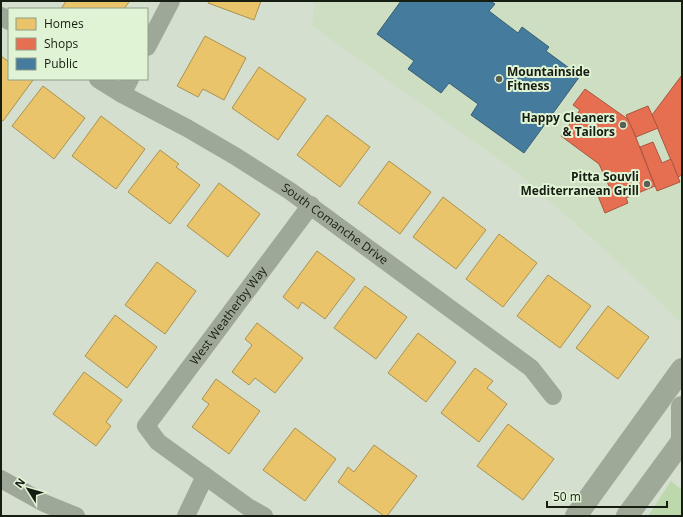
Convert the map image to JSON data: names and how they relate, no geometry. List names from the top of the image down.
{
  "streets": {
    "street": ["South Comanche Drive", "West Weatherby Way"]
  },
  "crossings": [
    ["South Comanche Drive", "West Weatherby Way"]
  ],
  "places": ["Mountainside Fitness", "Happy Cleaners & Tailors", "Pitta Souvli Mediterranean Grill"],
  "legend": ["Homes", "Shops", "Public"],
  "scale_bar": "50 m",
  "north": "top left"
}
